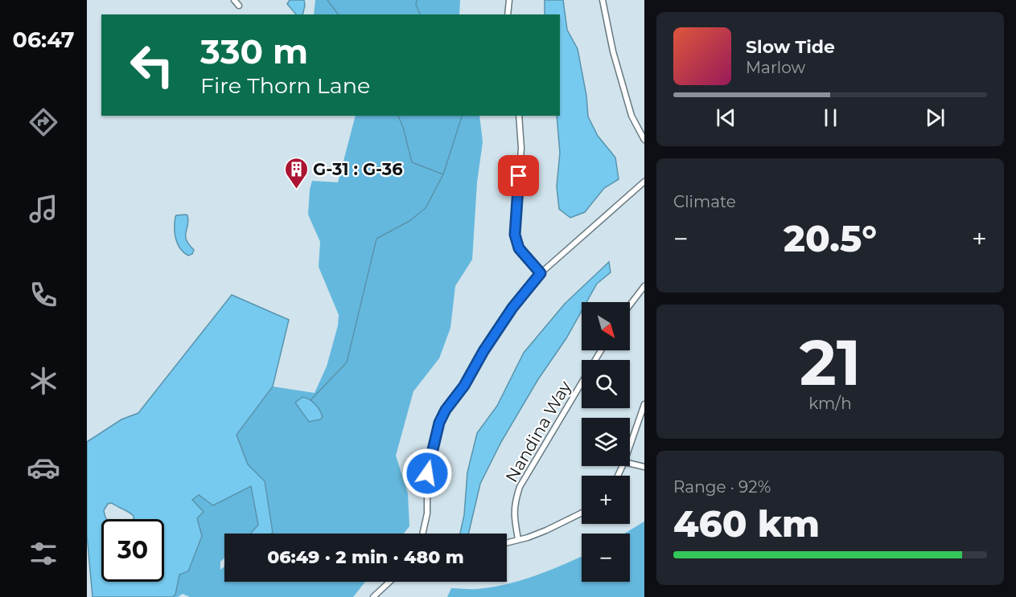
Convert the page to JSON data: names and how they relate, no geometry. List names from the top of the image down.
{
  "streets": {
    "street": ["Nandina Way"]
  },
  "places": {
    "building": ["G-31 : G-36"]
  },
  "north": "bottom right",
  "page": {
    "tabs": "06:47",
    "turn": ["330 m", "Fire Thorn Lane"],
    "song": ["Slow Tide", "Marlow"],
    "tile": [
      "Climate",
      ["21", "km/h"],
      ["Range · 92%", "460 km"]
    ],
    "heat": ["−", "20.5°", "+"],
    "map_buttons": ["+", "−"],
    "limit": "30",
    "trip": "06:49 · 2 min · 480 m"
  }
}
